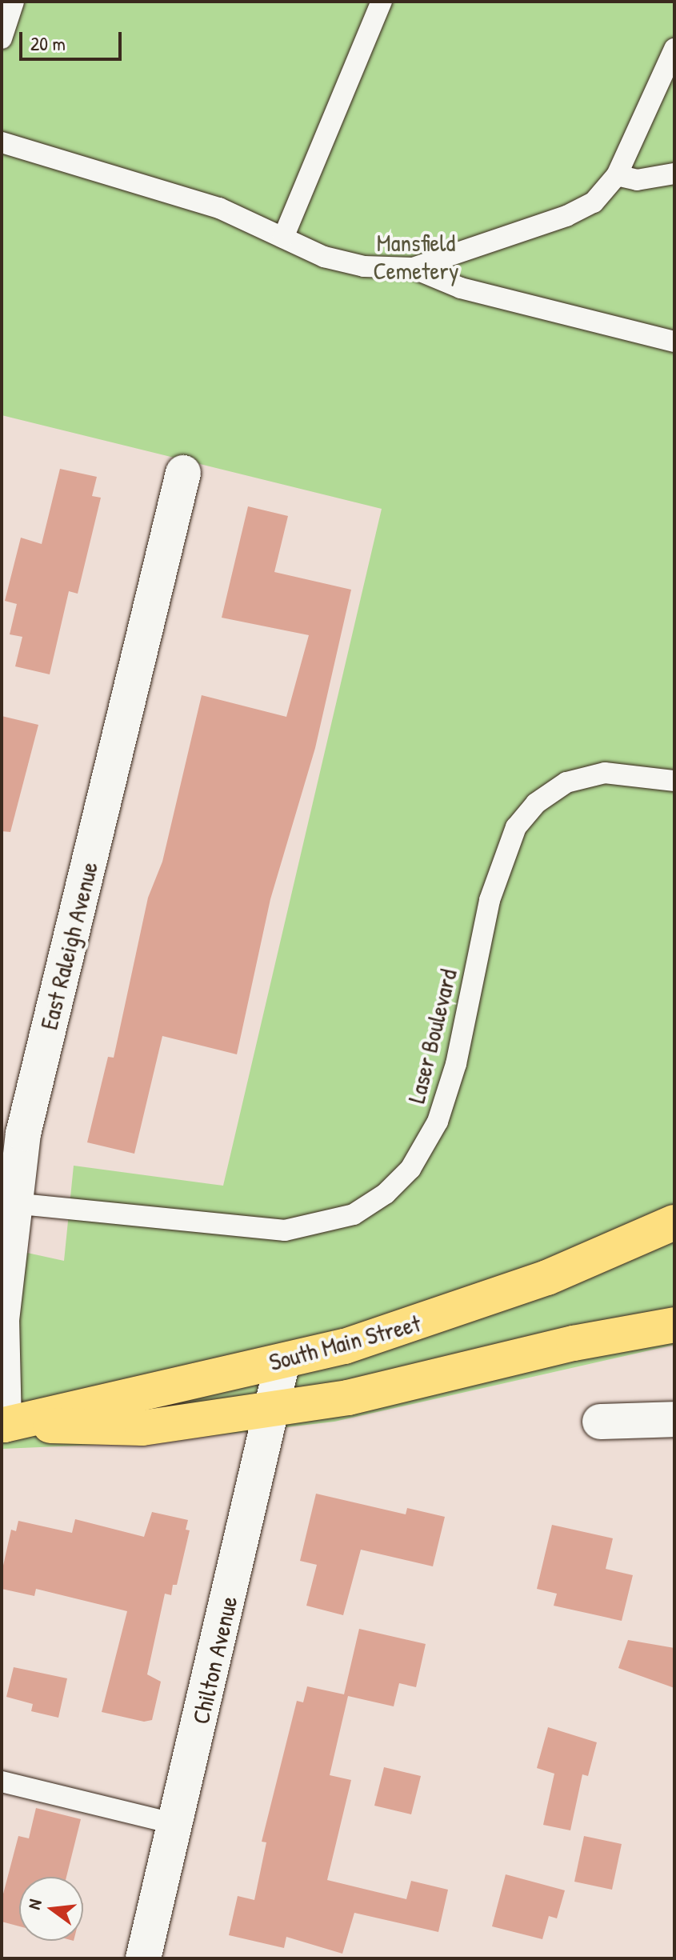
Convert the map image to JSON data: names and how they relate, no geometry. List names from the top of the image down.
{
  "streets": {
    "highway": ["South Main Street"],
    "street": ["East Raleigh Avenue", "Chilton Avenue"],
    "lane": ["Laser Boulevard"]
  },
  "crossings": [
    ["East Raleigh Avenue", "Laser Boulevard"],
    ["East Raleigh Avenue", "South Main Street"],
    ["South Main Street", "Chilton Avenue"]
  ],
  "parks": ["Mansfield Cemetery"],
  "scale_bar": "20 m",
  "north": "left"
}
